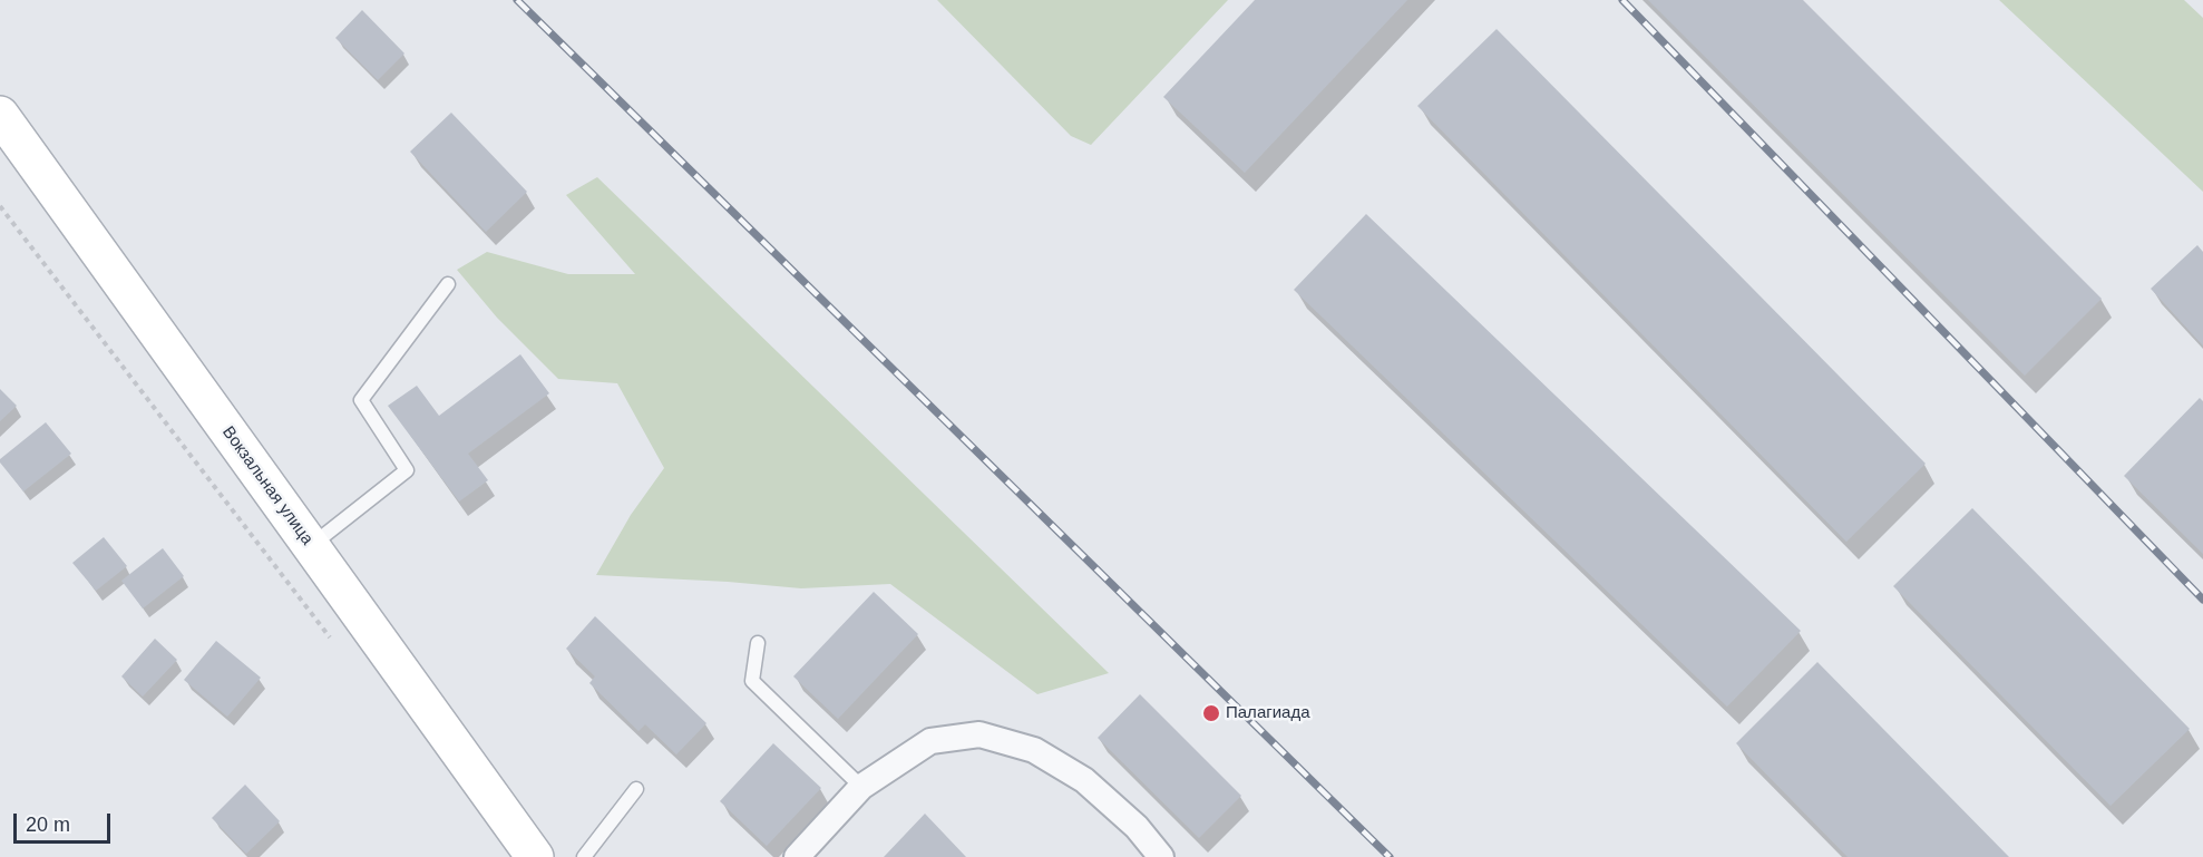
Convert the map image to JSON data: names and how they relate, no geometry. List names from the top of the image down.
{
  "streets": {
    "main road": ["Вокзальная улица"]
  },
  "places": ["Палагиада"],
  "scale_bar": "20 m"
}
